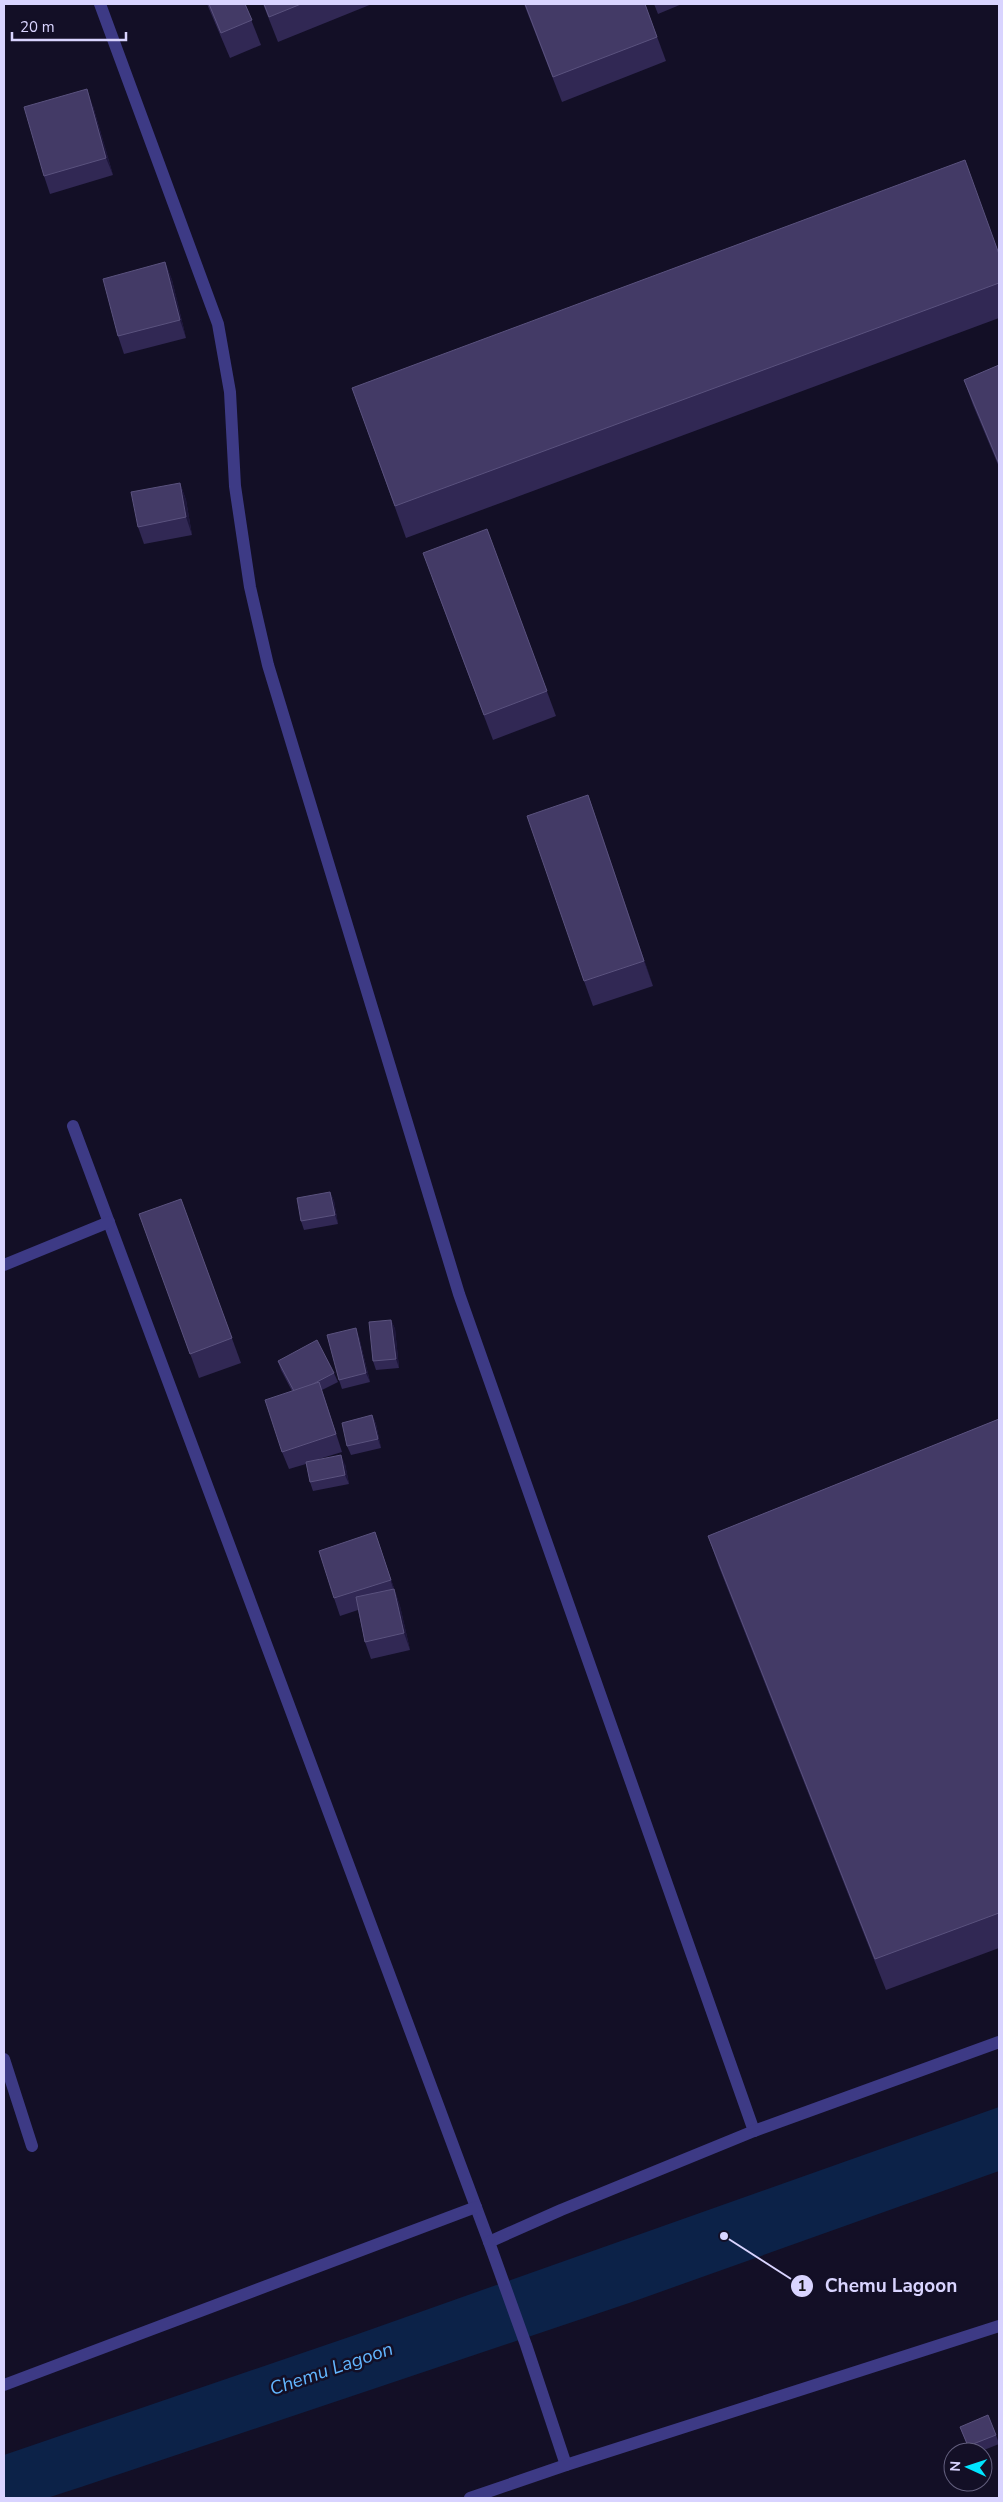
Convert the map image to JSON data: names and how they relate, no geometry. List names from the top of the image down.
{
  "water": ["Chemu Lagoon"],
  "places": ["Chemu Lagoon"],
  "scale_bar": "20 m",
  "north": "left"
}
